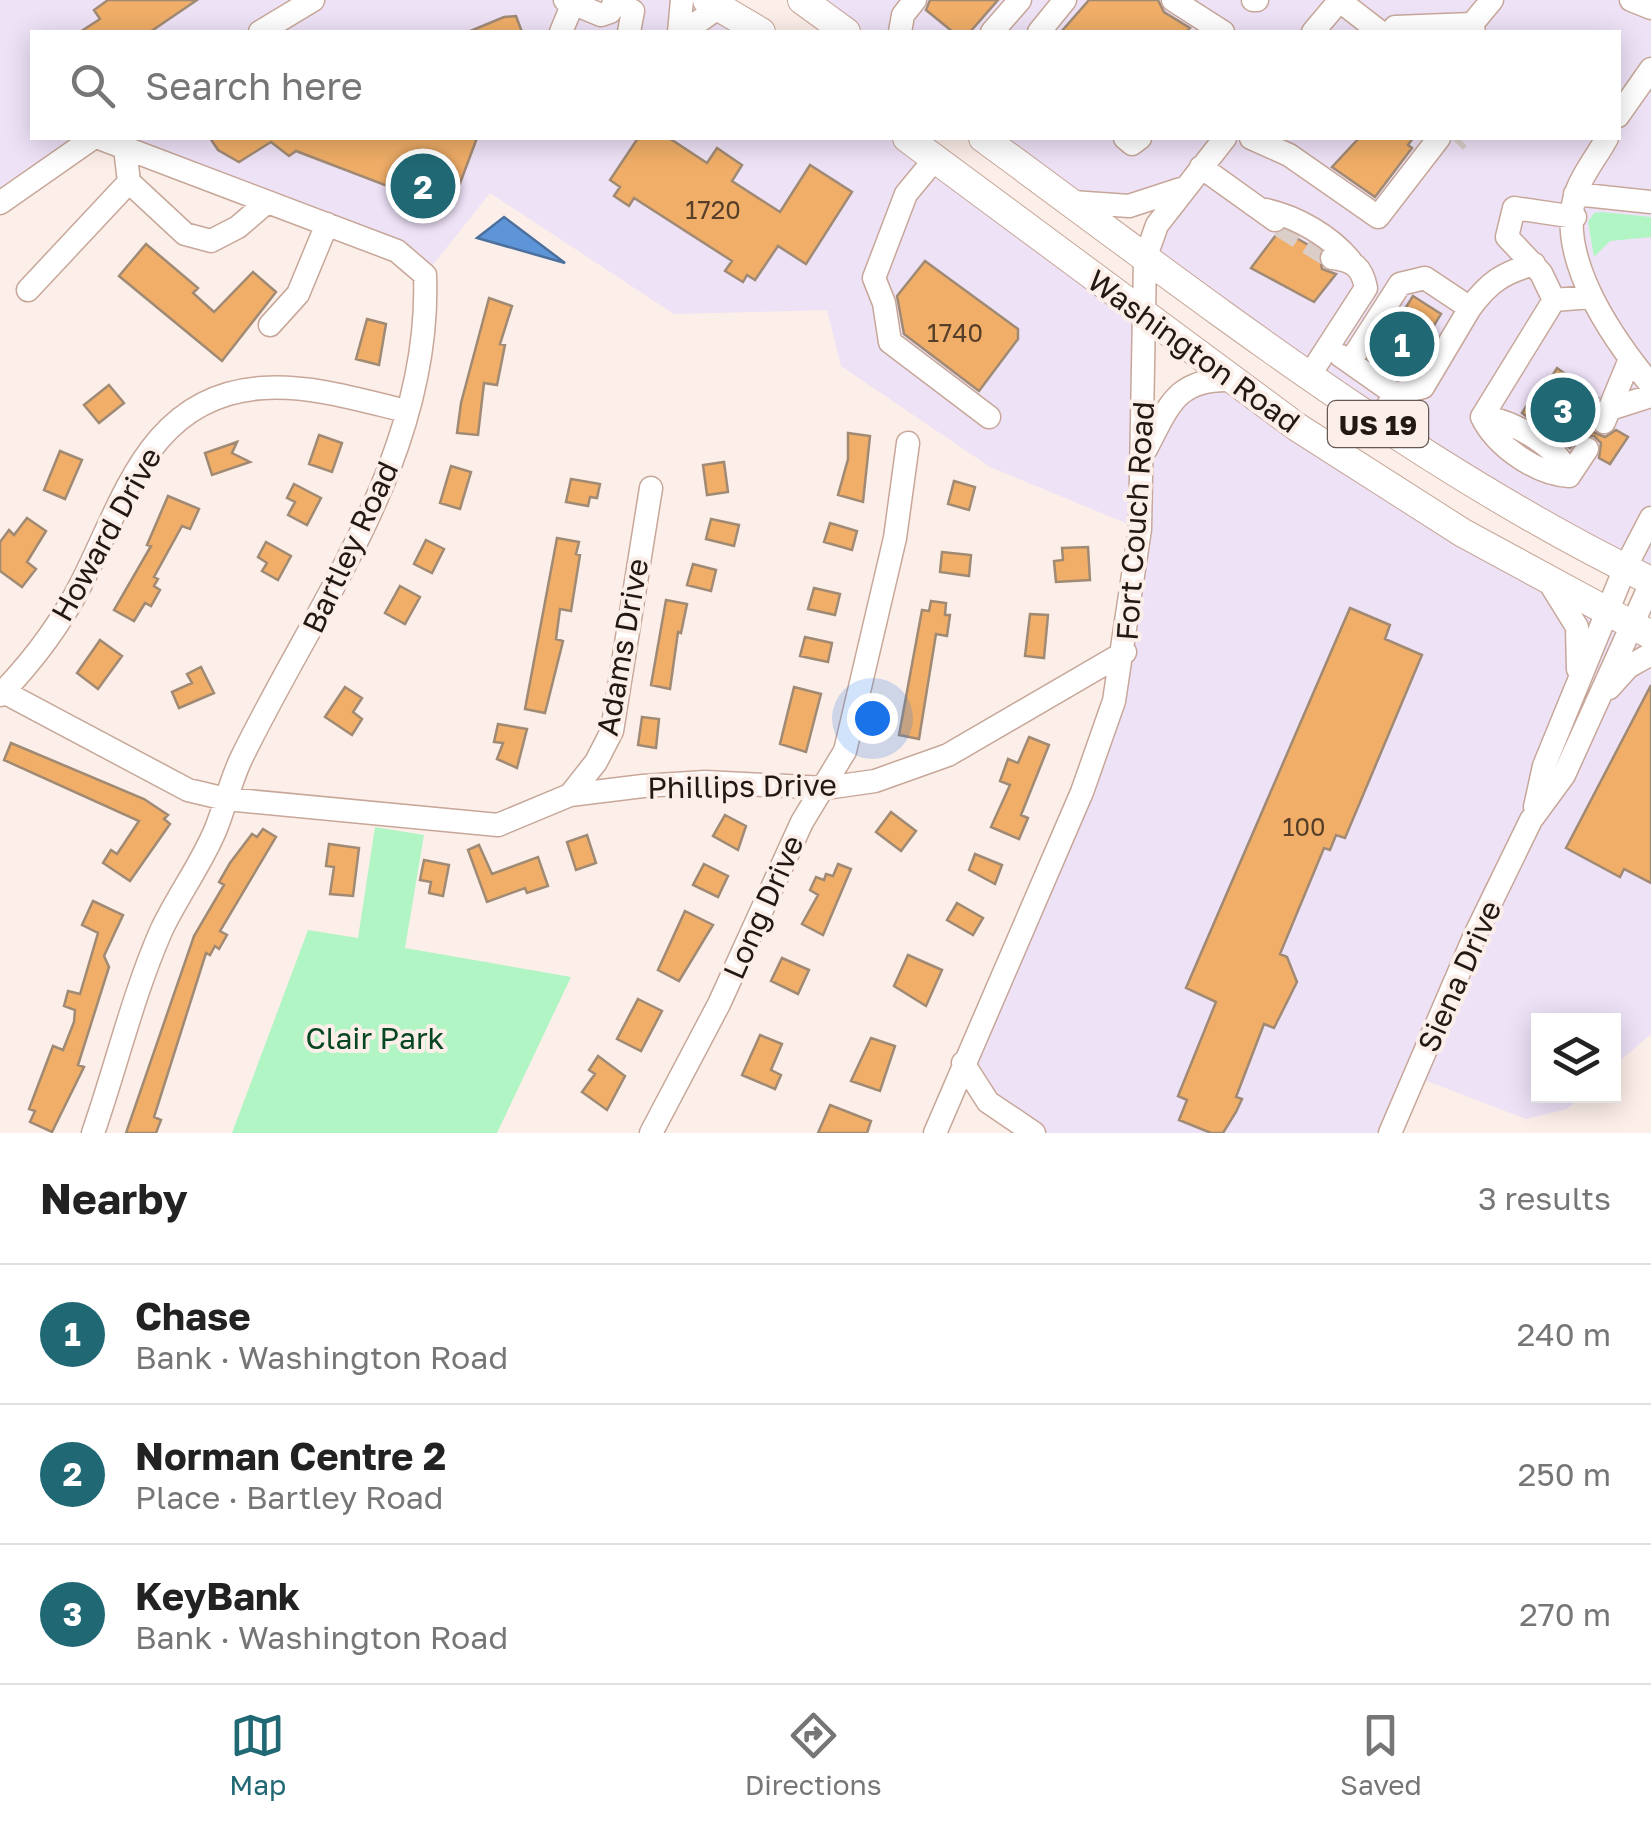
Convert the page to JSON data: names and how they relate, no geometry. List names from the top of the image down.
{
  "streets": {
    "main road": ["Washington Road", "US 19"],
    "street": [
      "Fort Couch Road",
      "Howard Drive",
      "Bartley Road",
      "Adams Drive",
      "Phillips Drive",
      "Long Drive",
      "Siena Drive"
    ]
  },
  "crossings": [
    ["Washington Road", "Fort Couch Road"],
    ["Washington Road", "Siena Drive"],
    ["Fort Couch Road", "Phillips Drive"],
    ["Howard Drive", "Bartley Road"],
    ["Howard Drive", "Phillips Drive"],
    ["Bartley Road", "Phillips Drive"],
    ["Adams Drive", "Phillips Drive"],
    ["Phillips Drive", "Long Drive"]
  ],
  "parks": ["Clair Park"],
  "house_numbers": ["1720", "1740", "100"],
  "page": {
    "search": "Search here",
    "pins": ["2", "1", "3"],
    "heading": ["Nearby", "3 results"],
    "list": [
      {
        "mark": "1",
        "name": "Chase",
        "note": "Bank · Washington Road",
        "value": "240 m"
      },
      {
        "mark": "2",
        "name": "Norman Centre 2",
        "note": "Place · Bartley Road",
        "value": "250 m"
      },
      {
        "mark": "3",
        "name": "KeyBank",
        "note": "Bank · Washington Road",
        "value": "270 m"
      }
    ],
    "nav": ["Map", "Directions", "Saved"]
  }
}
